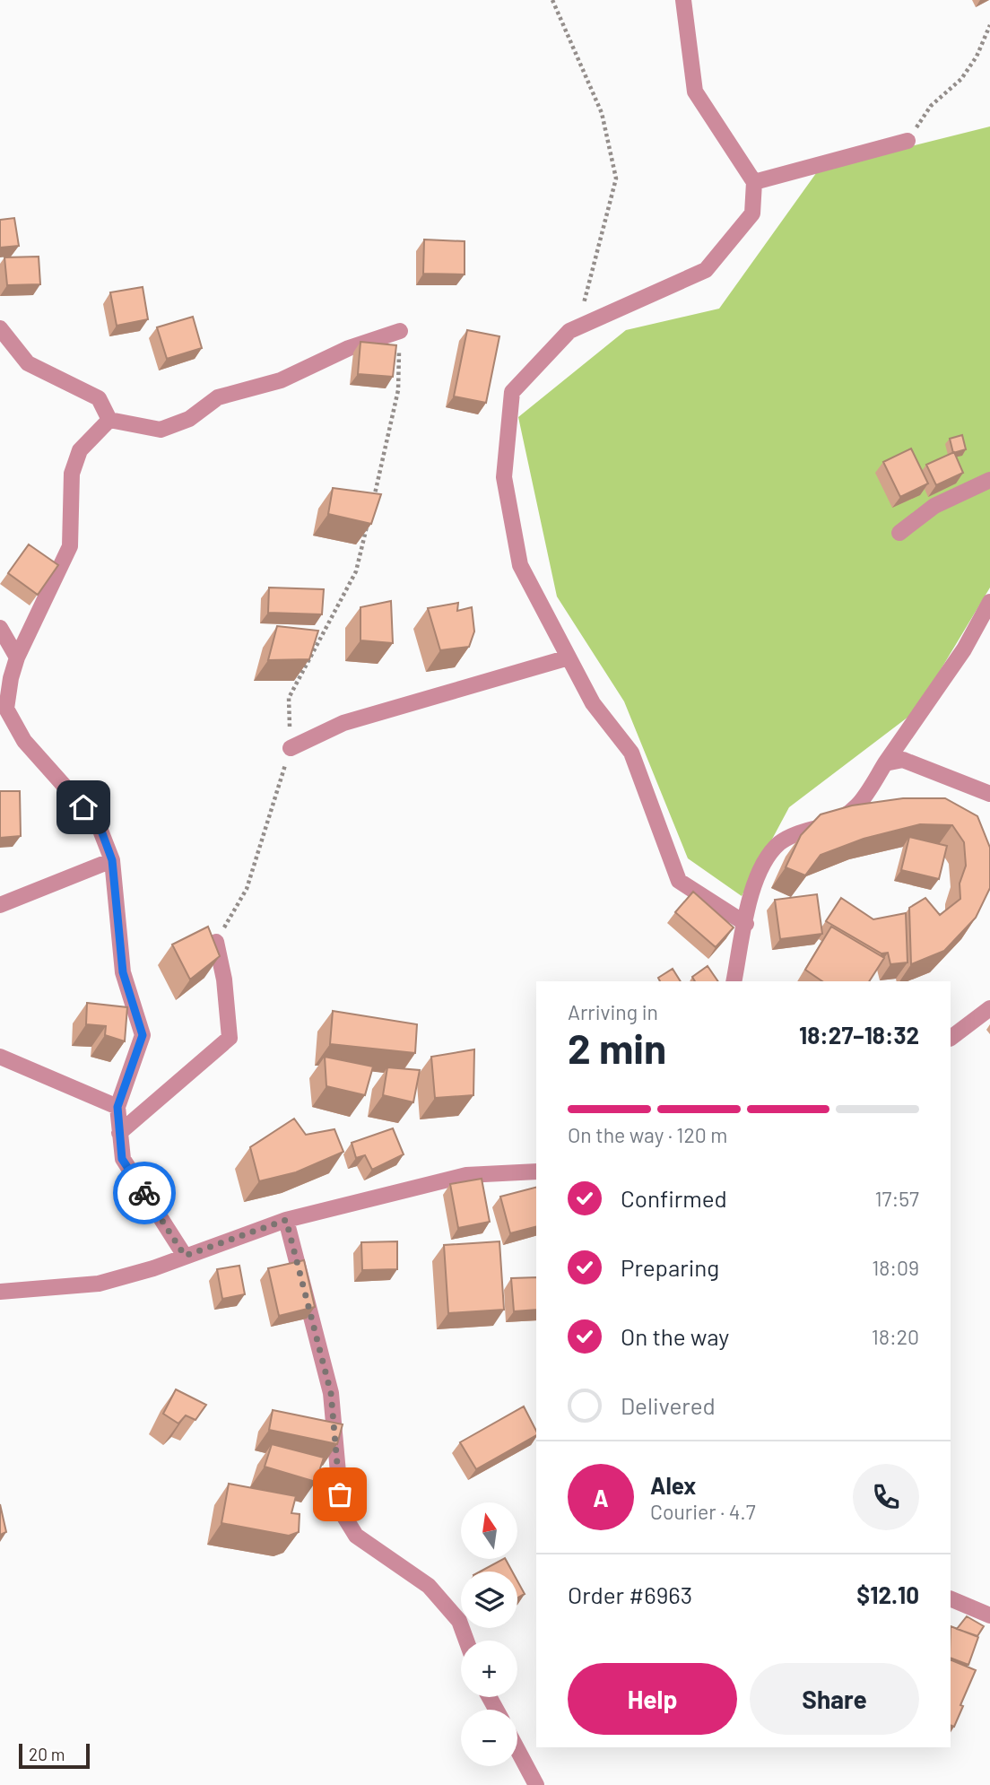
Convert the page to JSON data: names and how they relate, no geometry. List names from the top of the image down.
{
  "scale_bar": "20 m",
  "north": "top",
  "page": {
    "heading": ["2 min", "Arriving in", "18:27–18:32"],
    "panel": [
      "Alex",
      "Courier · 4.7",
      "Order #6963",
      "$12.10"
    ],
    "bar": "On the way · 120 m",
    "list": [
      ["Confirmed", "17:57"],
      ["Preparing", "18:09"],
      ["On the way", "18:20"],
      "Delivered"
    ],
    "round": "A",
    "map_buttons": ["+", "−"],
    "buttons": ["Help", "Share"],
    "scale": "20 m"
  }
}
